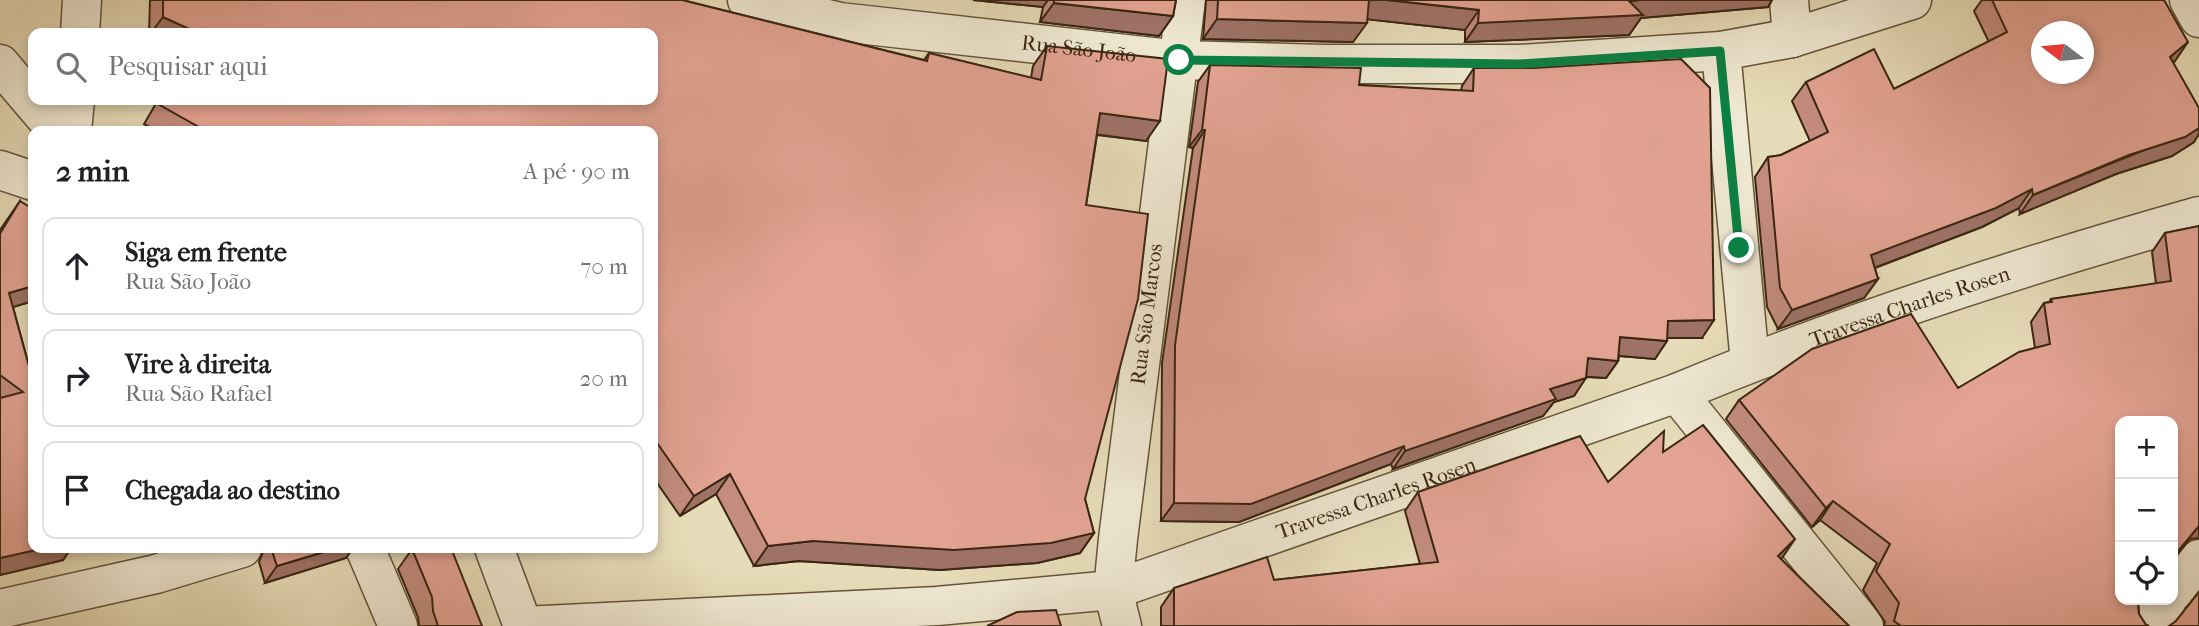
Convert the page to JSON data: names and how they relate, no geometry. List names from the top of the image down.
{
  "streets": {
    "street": ["Rua São João", "Travessa Charles Rosen", "Rua São Marcos"]
  },
  "crossings": [
    ["Rua São João", "Rua São Marcos"],
    ["Travessa Charles Rosen", "Rua São Marcos"]
  ],
  "north": "left",
  "page": {
    "search": "Pesquisar aqui",
    "heading": ["2 min", "A pé · 90 m"],
    "list": [
      ["Siga em frente", "Rua São João", "70 m"],
      ["Vire à direita", "Rua São Rafael", "20 m"],
      "Chegada ao destino"
    ],
    "map_buttons": ["+", "−"]
  }
}
